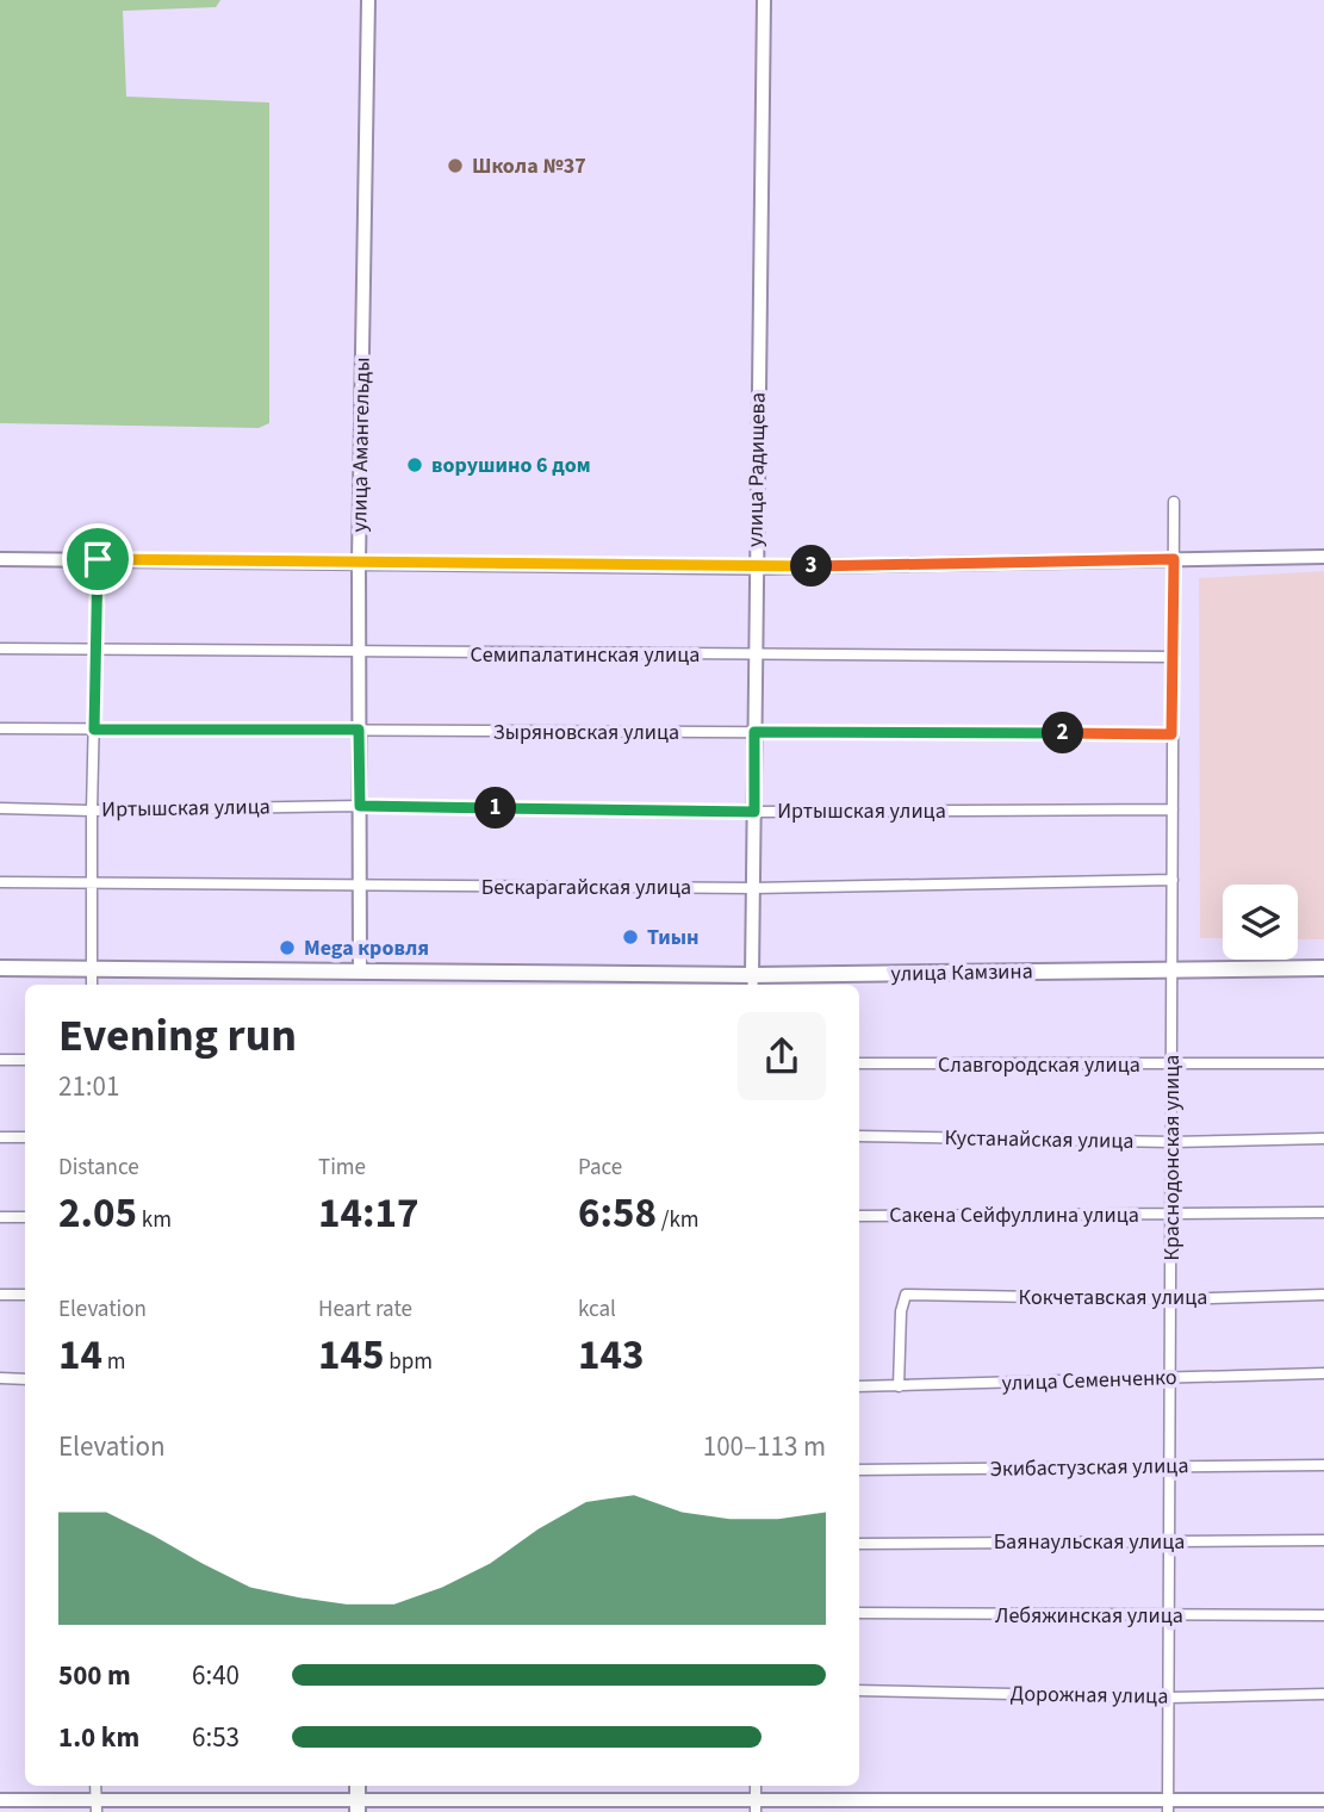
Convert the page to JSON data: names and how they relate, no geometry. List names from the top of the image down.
{
  "streets": {
    "main road": ["улица Амангельды", "улица Камзина"],
    "street": [
      "улица Радищева",
      "Семипалатинская улица",
      "Зыряновская улица",
      "Иртышская улица",
      "Бескарагайская улица",
      "Славгородская улица",
      "Кустанайская улица",
      "Краснодонская улица",
      "Сакена Сейфуллина улица",
      "Кокчетавская улица",
      "улица Семенченко",
      "Экибастузская улица",
      "Баянаульская улица",
      "Лебяжинская улица",
      "Дорожная улица"
    ]
  },
  "crossings": [
    ["улица Амангельды", "Семипалатинская улица"],
    ["улица Амангельды", "Зыряновская улица"],
    ["улица Амангельды", "Иртышская улица"],
    ["улица Амангельды", "Бескарагайская улица"],
    ["улица Амангельды", "улица Камзина"],
    ["улица Радищева", "Семипалатинская улица"],
    ["улица Радищева", "Зыряновская улица"],
    ["улица Радищева", "Иртышская улица"],
    ["улица Радищева", "Бескарагайская улица"],
    ["улица Радищева", "улица Камзина"],
    ["Семипалатинская улица", "Краснодонская улица"],
    ["Зыряновская улица", "Краснодонская улица"],
    ["Иртышская улица", "Краснодонская улица"],
    ["Бескарагайская улица", "Краснодонская улица"],
    ["улица Камзина", "Краснодонская улица"],
    ["Славгородская улица", "Краснодонская улица"],
    ["Кустанайская улица", "Краснодонская улица"],
    ["Краснодонская улица", "Сакена Сейфуллина улица"],
    ["Краснодонская улица", "Кокчетавская улица"],
    ["Краснодонская улица", "улица Семенченко"],
    ["Краснодонская улица", "Экибастузская улица"],
    ["Краснодонская улица", "Баянаульская улица"],
    ["Краснодонская улица", "Лебяжинская улица"],
    ["Краснодонская улица", "Дорожная улица"],
    ["Кокчетавская улица", "улица Семенченко"]
  ],
  "places": [
    "Школа №37",
    "ворушино 6 дом",
    "Тиын",
    "Mega кровля"
  ],
  "page": {
    "pins": ["3", "2", "1"],
    "heading": ["Evening run", "21:01"],
    "stats": [
      ["Distance", "2.05 km"],
      ["Time", "14:17"],
      ["Pace", "6:58 /km"],
      ["Elevation", "14 m"],
      ["Heart rate", "145 bpm"],
      ["kcal", "143"]
    ],
    "chart": ["Elevation", "100–113 m"],
    "list": [
      {
        "name": "500 m",
        "note": "6:40"
      },
      {
        "name": "1.0 km",
        "note": "6:53"
      }
    ]
  }
}
